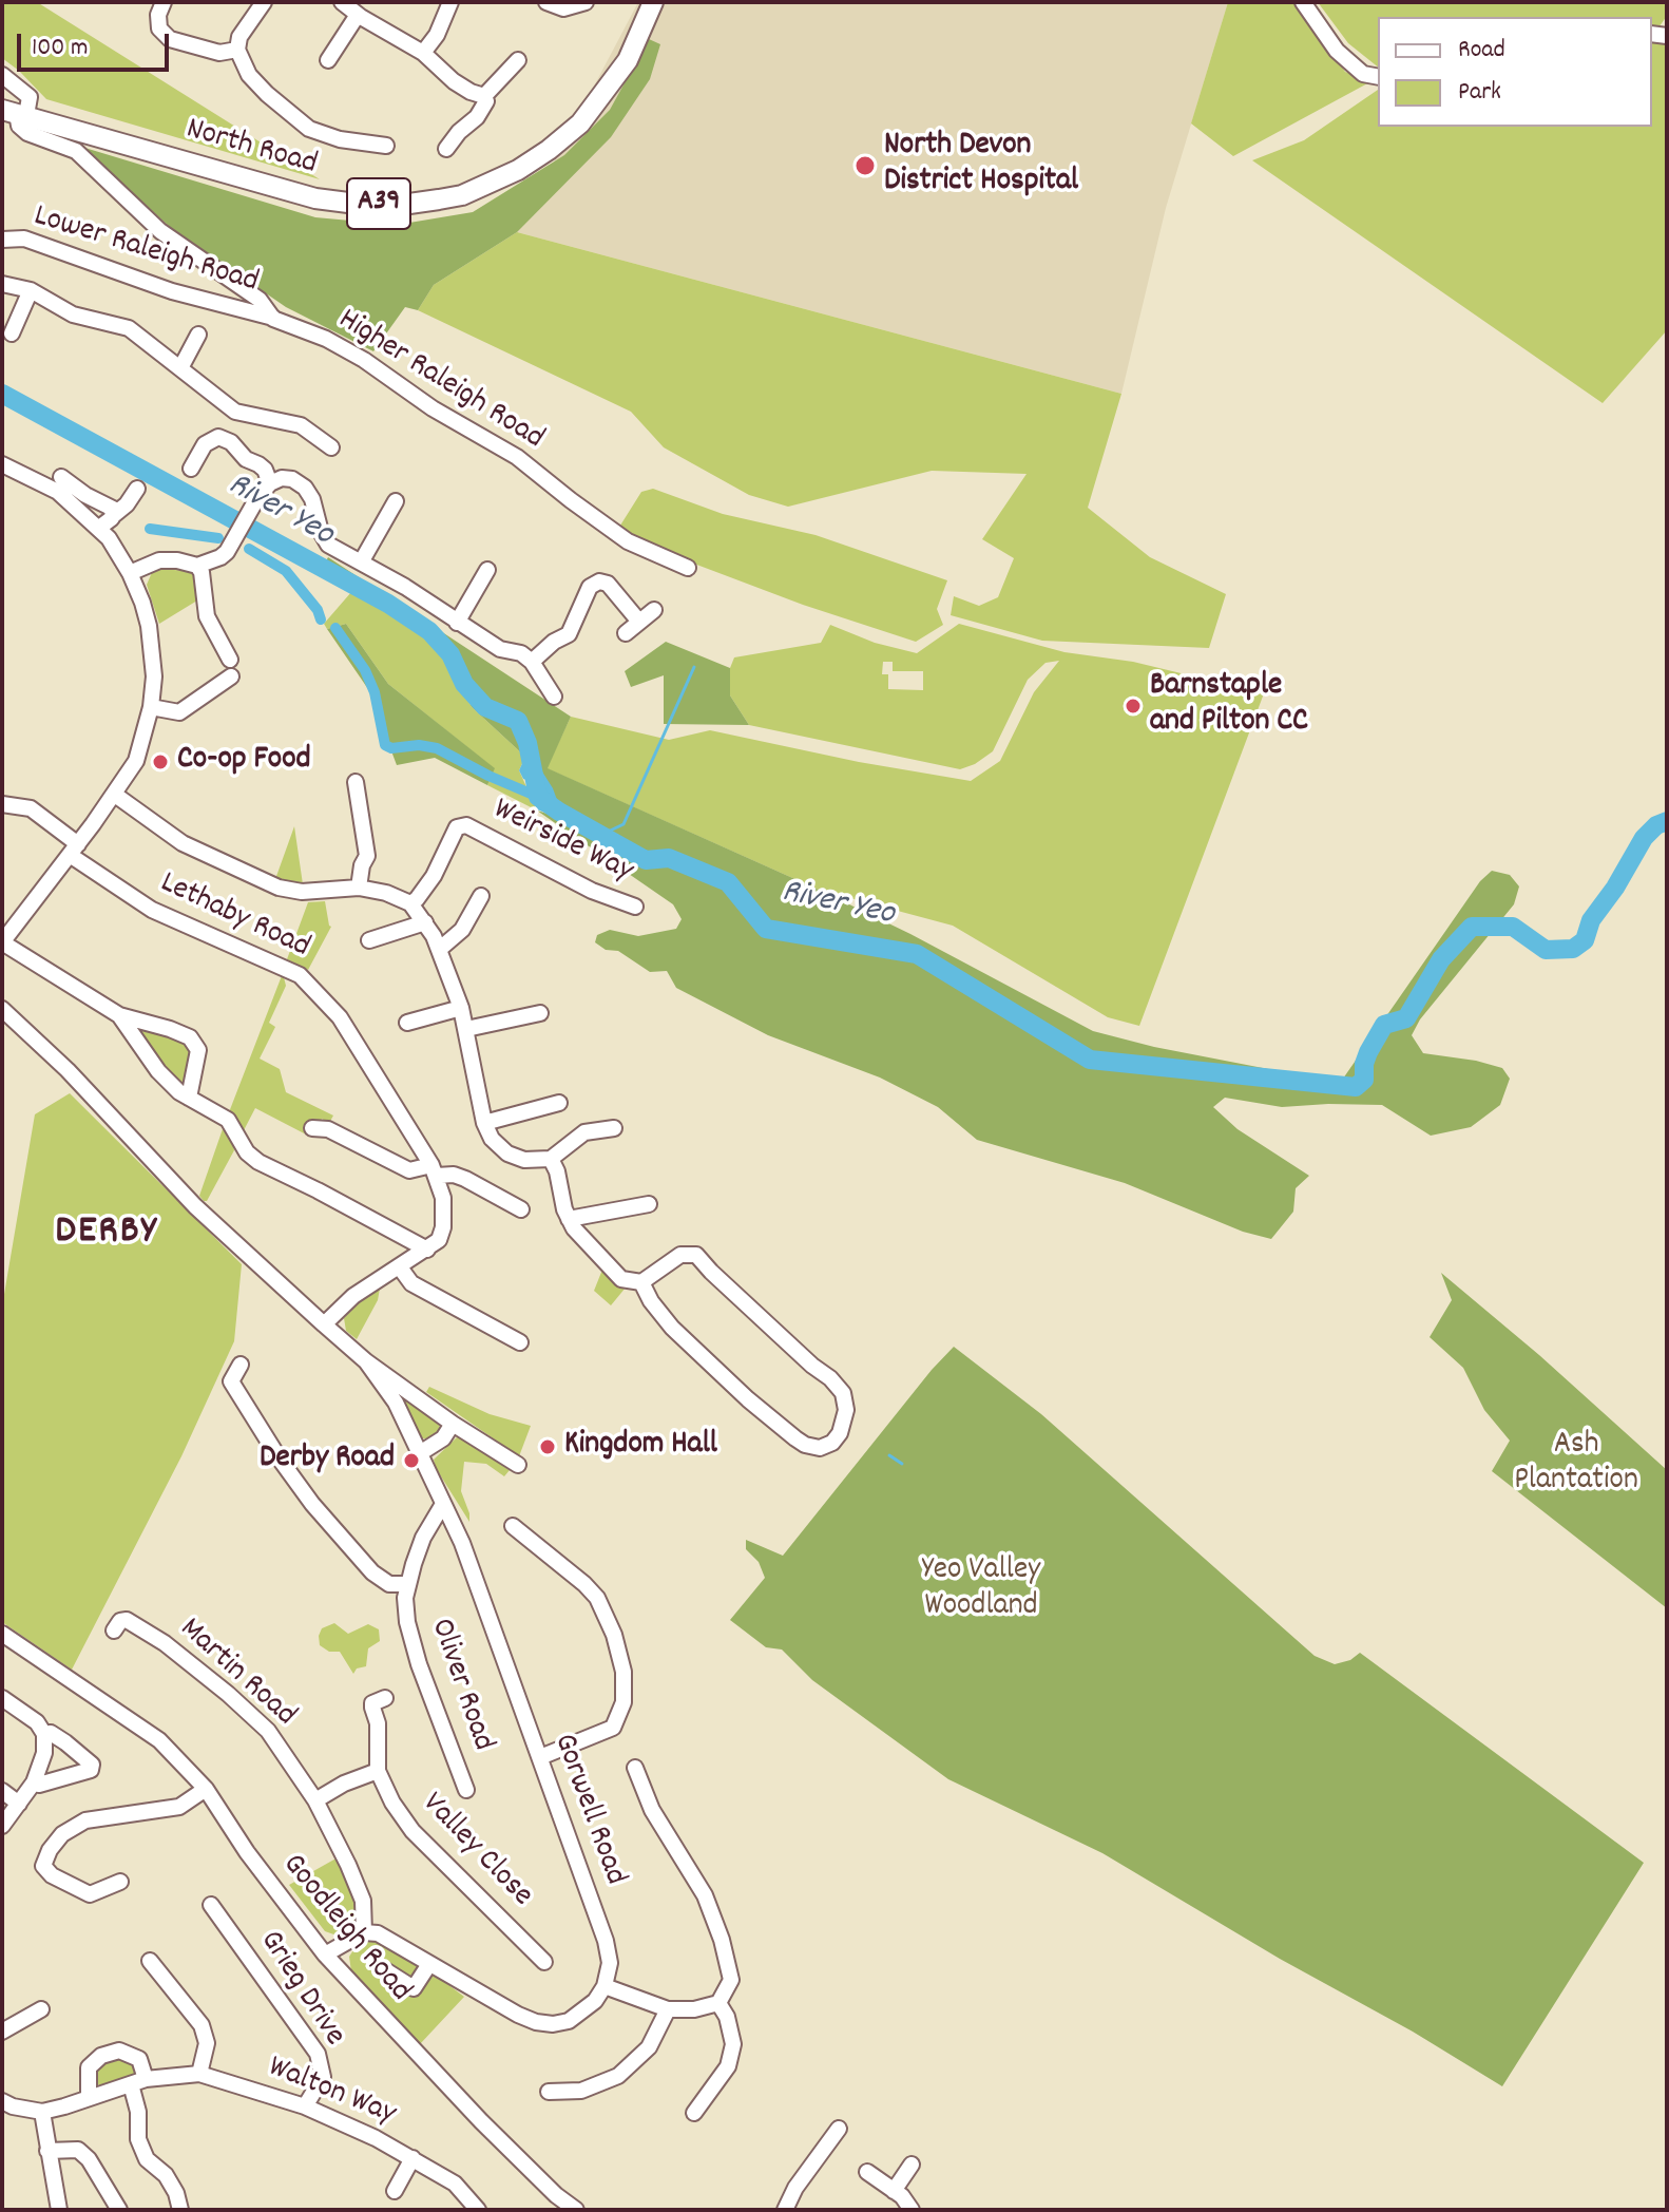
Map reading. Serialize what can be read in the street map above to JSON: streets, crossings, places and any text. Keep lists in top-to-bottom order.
{
  "streets": {
    "main road": ["North Road", "A39"],
    "street": [
      "Lower Raleigh Road",
      "Higher Raleigh Road",
      "Weirside Way",
      "Lethaby Road",
      "Martin Road",
      "Oliver Road",
      "Gorwell Road",
      "Valley Close",
      "Goodleigh Road",
      "Grieg Drive",
      "Walton Way"
    ]
  },
  "crossings": [
    ["North Road", "Higher Raleigh Road"],
    ["Lower Raleigh Road", "Higher Raleigh Road"],
    ["Oliver Road", "Gorwell Road"],
    ["Grieg Drive", "Walton Way"]
  ],
  "districts": ["DERBY"],
  "water": ["River Yeo"],
  "parks": ["Ash Plantation", "Yeo Valley Woodland"],
  "places": [
    "North Devon District Hospital",
    "Barnstaple and Pilton CC",
    "Co-op Food",
    "Kingdom Hall",
    "Derby Road"
  ],
  "legend": ["Road", "Park"],
  "scale_bar": "100 m"
}
